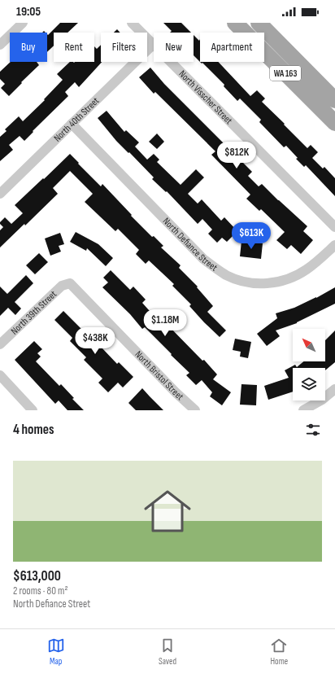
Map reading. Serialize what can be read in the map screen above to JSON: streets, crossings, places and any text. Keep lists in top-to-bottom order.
{
  "streets": {
    "main road": ["WA 163"],
    "street": [
      "North Visscher Street",
      "North 40th Street",
      "North Defiance Street",
      "North 39th Street",
      "North Bristol Street"
    ]
  },
  "crossings": [
    ["North Visscher Street", "North 40th Street"],
    ["North 40th Street", "North Defiance Street"],
    ["North 39th Street", "North Bristol Street"]
  ],
  "north": "top left",
  "page": {
    "status": "19:05",
    "chip": [
      "Buy",
      "Rent",
      "Filters",
      "New",
      "Apartment"
    ],
    "price": [
      "$812K",
      "$613K",
      "$1.18M",
      "$438K"
    ],
    "heading": "4 homes",
    "list": [
      {
        "name": "$613,000",
        "note": "2 rooms · 80 m² · North Defiance Street"
      }
    ],
    "tabs": ["Map", "Saved", "Home"]
  }
}
